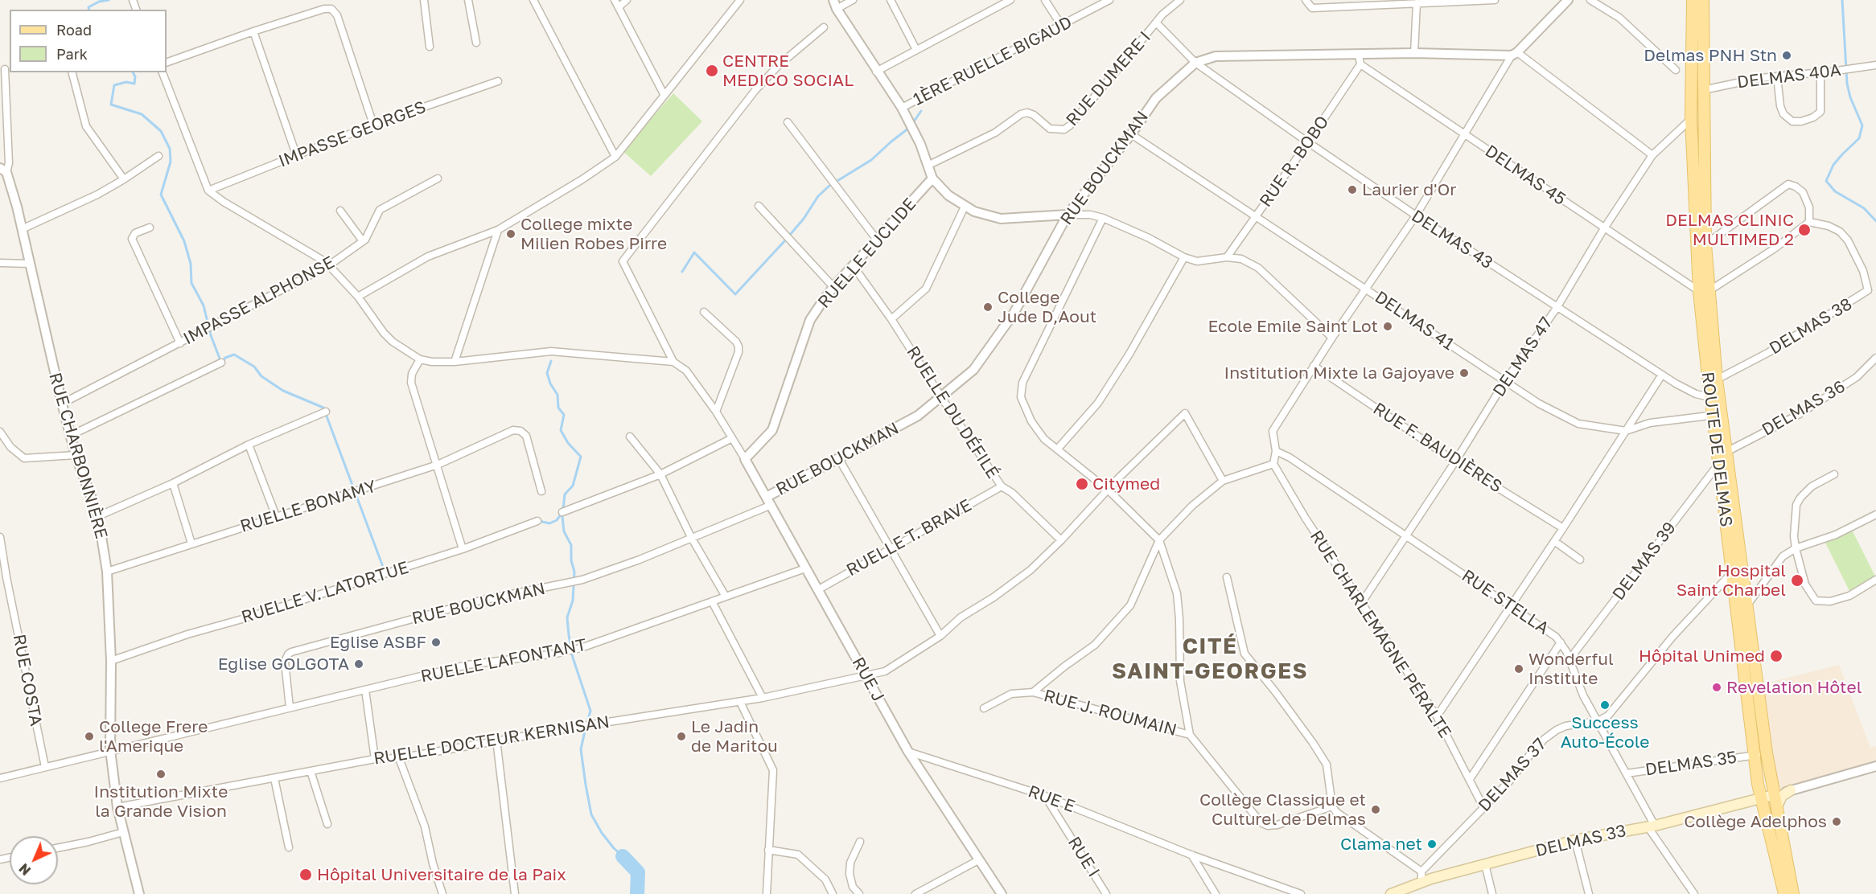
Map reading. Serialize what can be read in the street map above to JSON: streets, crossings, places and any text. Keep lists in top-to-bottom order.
{
  "streets": {
    "main road": ["ROUTE DE DELMAS", "DELMAS 33"],
    "street": [
      "1ÈRE RUELLE BIGAUD",
      "DELMAS 40A",
      "RUE DUMERE I",
      "IMPASSE GEORGES",
      "RUE R. BOBO",
      "RUE BOUCKMAN",
      "DELMAS 45",
      "DELMAS 43",
      "RUELLE EUCLIDE",
      "IMPASSE ALPHONSE",
      "DELMAS 41",
      "DELMAS 38",
      "DELMAS 47",
      "DELMAS 36",
      "RUELLE DU DÉFILÉ",
      "RUE F. BAUDIÈRES",
      "RUE CHARBONNIÈRE",
      "RUELLE BONAMY",
      "RUELLE T. BRAVE",
      "DELMAS 39",
      "RUELLE V. LATORTUE",
      "RUE STELLA",
      "RUE CHARLEMAGNE PÉRALTE",
      "RUELLE LAFONTANT",
      "RUE J",
      "RUE COSTA",
      "RUE J. ROUMAIN",
      "RUELLE DOCTEUR KERNISAN",
      "DELMAS 35",
      "DELMAS 37",
      "RUE E",
      "RUE I"
    ]
  },
  "crossings": [
    ["DELMAS 40A", "ROUTE DE DELMAS"],
    ["RUE DUMERE I", "DELMAS 43"],
    ["RUE R. BOBO", "DELMAS 45"],
    ["RUE R. BOBO", "DELMAS 43"],
    ["RUE R. BOBO", "DELMAS 41"],
    ["RUE BOUCKMAN", "DELMAS 43"],
    ["RUE BOUCKMAN", "DELMAS 41"],
    ["RUE BOUCKMAN", "RUELLE DU DÉFILÉ"],
    ["RUE BOUCKMAN", "RUELLE LAFONTANT"],
    ["RUE BOUCKMAN", "RUE J"],
    ["DELMAS 45", "DELMAS 47"],
    ["DELMAS 45", "ROUTE DE DELMAS"],
    ["DELMAS 43", "DELMAS 47"],
    ["DELMAS 43", "ROUTE DE DELMAS"],
    ["RUELLE EUCLIDE", "RUELLE DU DÉFILÉ"],
    ["RUELLE EUCLIDE", "RUE J"],
    ["IMPASSE ALPHONSE", "RUE CHARBONNIÈRE"],
    ["DELMAS 41", "DELMAS 47"],
    ["DELMAS 41", "ROUTE DE DELMAS"],
    ["DELMAS 38", "ROUTE DE DELMAS"],
    ["DELMAS 47", "RUE F. BAUDIÈRES"],
    ["DELMAS 47", "ROUTE DE DELMAS"],
    ["DELMAS 47", "RUE STELLA"],
    ["DELMAS 47", "RUE CHARLEMAGNE PÉRALTE"],
    ["DELMAS 36", "ROUTE DE DELMAS"],
    ["DELMAS 36", "DELMAS 39"],
    ["RUELLE DU DÉFILÉ", "RUELLE T. BRAVE"],
    ["ROUTE DE DELMAS", "DELMAS 39"],
    ["ROUTE DE DELMAS", "DELMAS 35"],
    ["ROUTE DE DELMAS", "DELMAS 33"],
    ["RUE CHARBONNIÈRE", "RUELLE BONAMY"],
    ["RUE CHARBONNIÈRE", "RUELLE V. LATORTUE"],
    ["RUE CHARBONNIÈRE", "RUELLE LAFONTANT"],
    ["RUE CHARBONNIÈRE", "RUELLE DOCTEUR KERNISAN"],
    ["RUELLE T. BRAVE", "RUE J"],
    ["DELMAS 39", "RUE STELLA"],
    ["RUE STELLA", "DELMAS 35"],
    ["RUE STELLA", "DELMAS 37"],
    ["RUE STELLA", "DELMAS 33"],
    ["RUE CHARLEMAGNE PÉRALTE", "DELMAS 37"],
    ["RUELLE LAFONTANT", "RUE J"],
    ["RUELLE LAFONTANT", "RUE COSTA"],
    ["RUE J", "RUELLE DOCTEUR KERNISAN"],
    ["RUE J", "RUE E"],
    ["RUE E", "RUE I"]
  ],
  "districts": ["CITÉ SAINT-GEORGES"],
  "places": [
    "Delmas PNH Stn",
    "CENTRE MEDICO SOCIAL",
    "Laurier d'Or",
    "DELMAS CLINIC MULTIMED 2",
    "College mixte Milien Robes Pirre",
    "College Jude D,Aout",
    "Ecole Emile Saint Lot",
    "Institution Mixte la Gajoyave",
    "Citymed",
    "Hospital Saint Charbel",
    "Eglise ASBF",
    "Hôpital Unimed",
    "Eglise GOLGOTA",
    "Wonderful Institute",
    "Revelation Hôtel",
    "Success Auto-École",
    "College Frere l'Amerique",
    "Le Jadin de Maritou",
    "Institution Mixte la Grande Vision",
    "Collège Classique et Culturel de Delmas",
    "Collège Adelphos",
    "Clama net",
    "Hôpital Universitaire de la Paix"
  ],
  "legend": ["Road", "Park"],
  "north": "bottom left"
}
